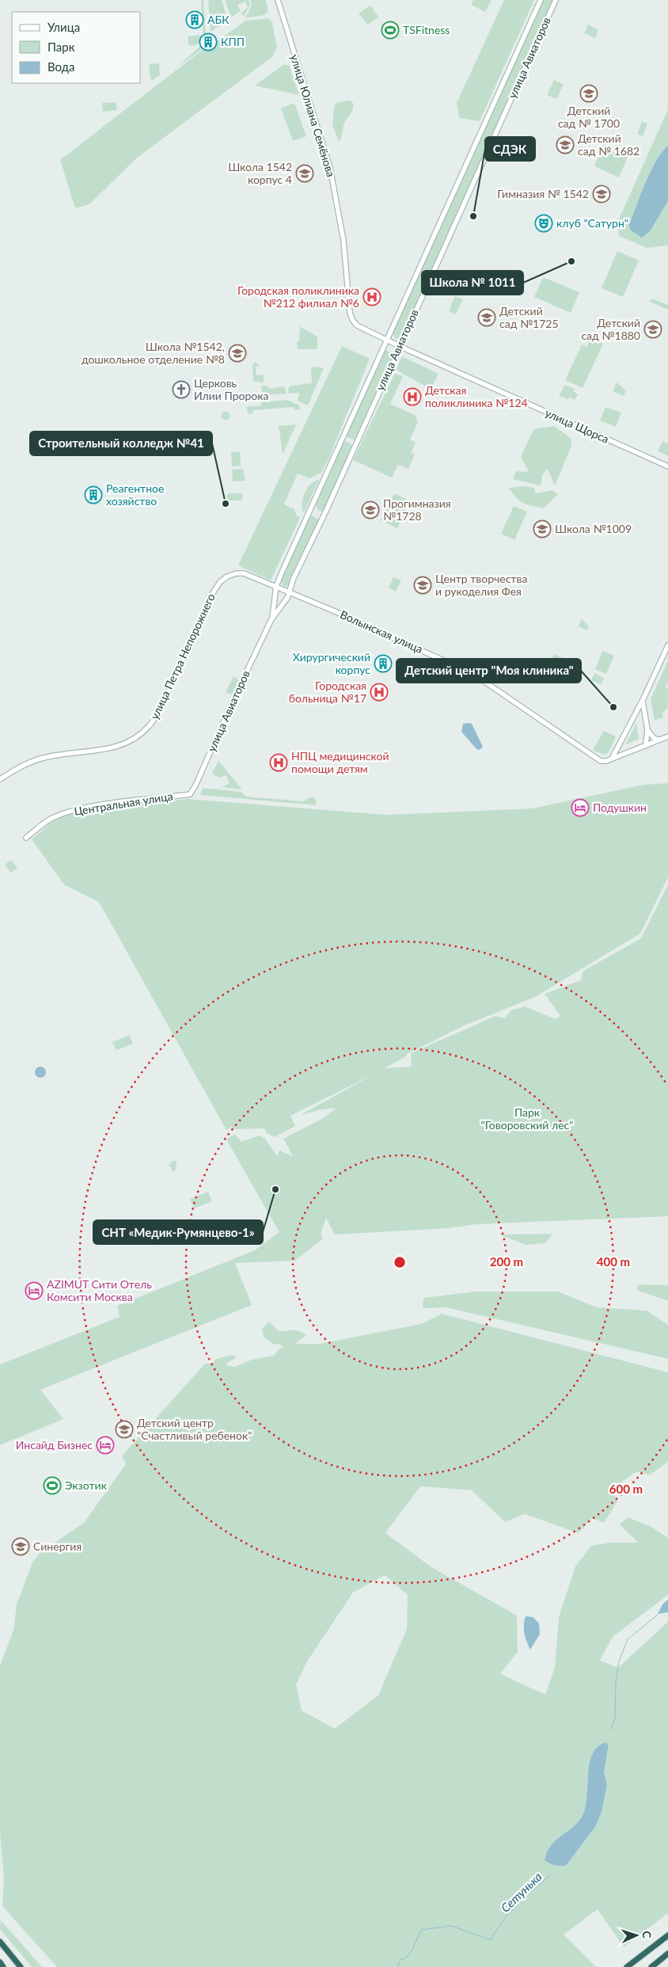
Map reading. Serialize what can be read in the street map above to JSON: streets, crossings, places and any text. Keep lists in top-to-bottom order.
{
  "streets": {
    "street": [
      "улица Авиаторов",
      "улица Юлиана Семёнова",
      "улица Щорса",
      "Волынская улица",
      "улица Петра Непорожнего",
      "Центральная улица"
    ]
  },
  "crossings": [
    ["улица Авиаторов", "улица Юлиана Семёнова"],
    ["улица Авиаторов", "улица Щорса"],
    ["улица Авиаторов", "Волынская улица"],
    ["улица Авиаторов", "улица Петра Непорожнего"],
    ["улица Авиаторов", "Центральная улица"],
    ["улица Юлиана Семёнова", "улица Щорса"]
  ],
  "water": ["Сетунька"],
  "parks": ["Парк \"Говоровский лес\""],
  "places": {
    "building": [
      "АБК",
      "КПП",
      "Реагентное хозяйство",
      "Хирургический корпус"
    ],
    "sports": ["TSFitness", "Экзотик"],
    "school or university": [
      "Детский сад № 1700",
      "Детский сад № 1682",
      "Школа 1542 корпус 4",
      "Гимназия № 1542",
      "Детский сад №1725",
      "Детский сад №1880",
      "Школа №1542, дошкольное отделение №8",
      "Прогимназия №1728",
      "Школа №1009",
      "Центр творчества и рукоделия Фея",
      "Детский центр \"Счастливый ребенок\"",
      "Синергия"
    ],
    "other": [
      "СДЭК",
      "Школа № 1011",
      "Строительный колледж №41",
      "Детский центр \"Моя клиника\"",
      "СНТ «Медик-Румянцево-1»"
    ],
    "theatre": ["клуб \"Сатурн\""],
    "hospital": [
      "Городская поликлиника №212 филиал №6",
      "Детская поликлиника №124",
      "Городская больница №17",
      "НПЦ медицинской помощи детям"
    ],
    "church": ["Церковь Илии Пророка"],
    "hotel": ["Подушкин", "AZIMUT Сити Отель Комсити Москва", "Инсайд Бизнес"]
  },
  "legend": ["Улица", "Парк", "Вода"],
  "north": "right",
  "rings": ["200 m", "400 m", "600 m"]
}
